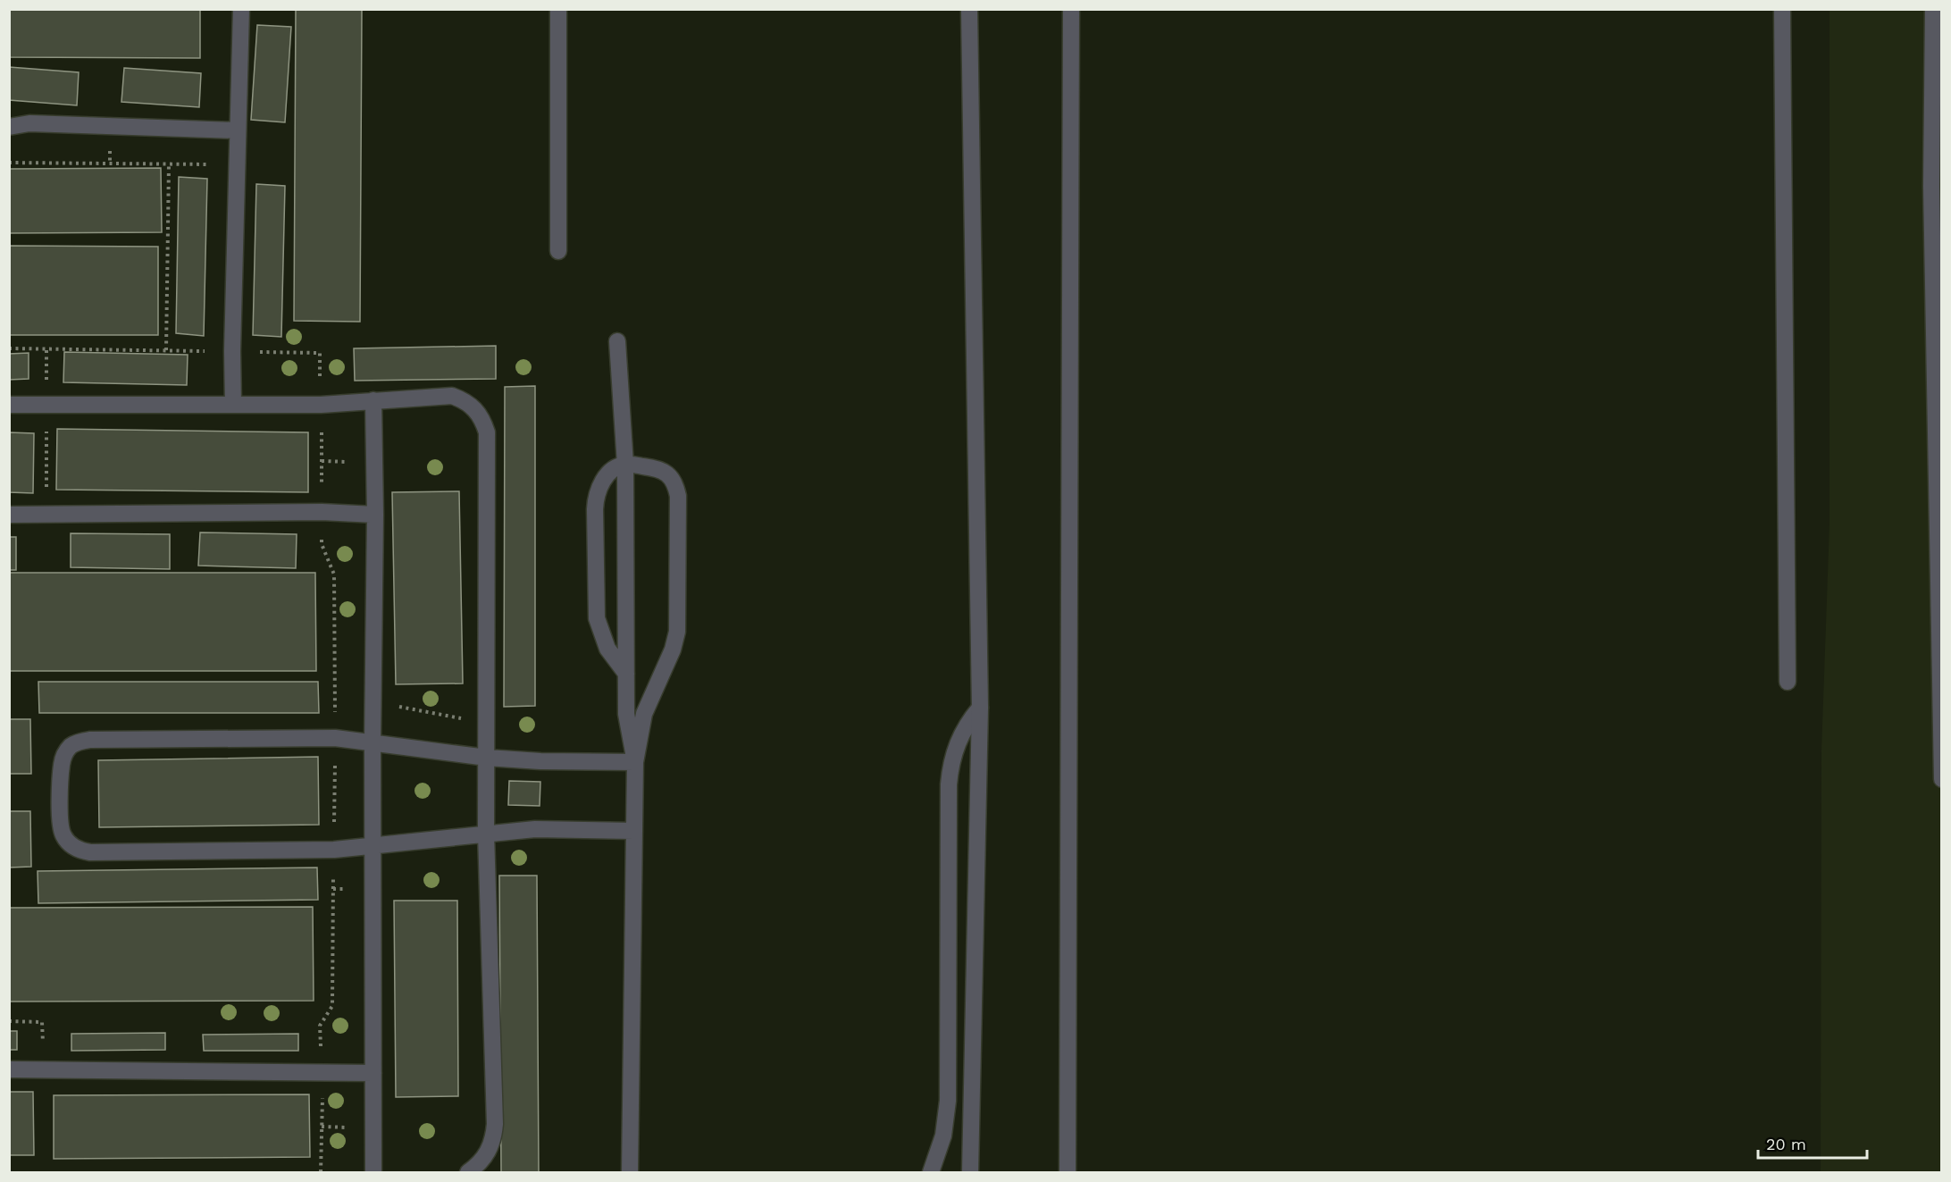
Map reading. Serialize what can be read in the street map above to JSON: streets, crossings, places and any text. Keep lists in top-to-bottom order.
{
  "scale_bar": "20 m"
}
